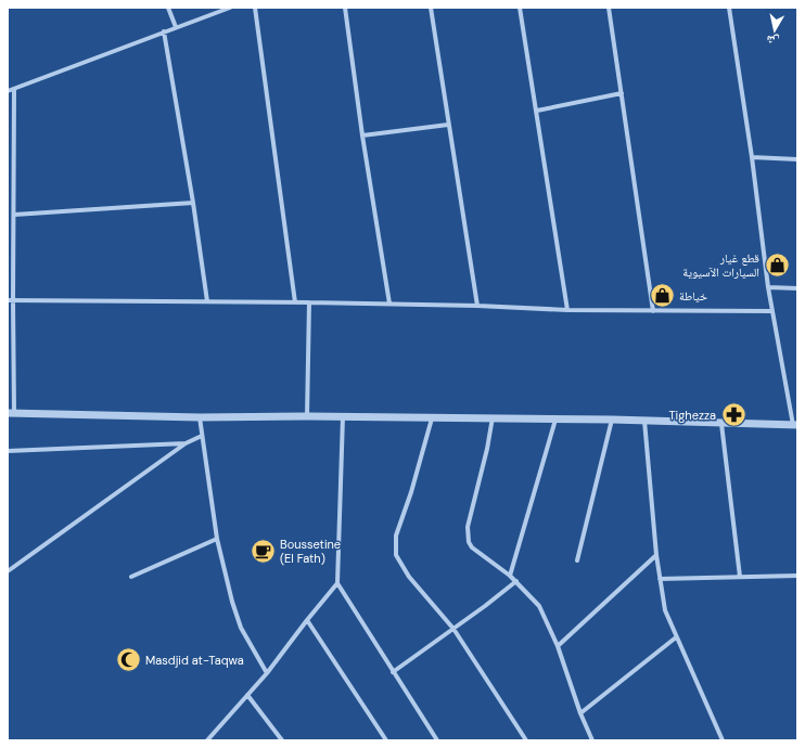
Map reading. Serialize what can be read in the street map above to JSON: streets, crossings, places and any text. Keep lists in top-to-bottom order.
{
  "places": {
    "shop": ["قطع غيار السيارات الآسيوية", "خياطة"],
    "pharmacy": ["Tighezza"],
    "cafe": ["Boussetine (El Fath)"],
    "mosque": ["Masdjid at-Taqwa"]
  },
  "north": "bottom"
}
